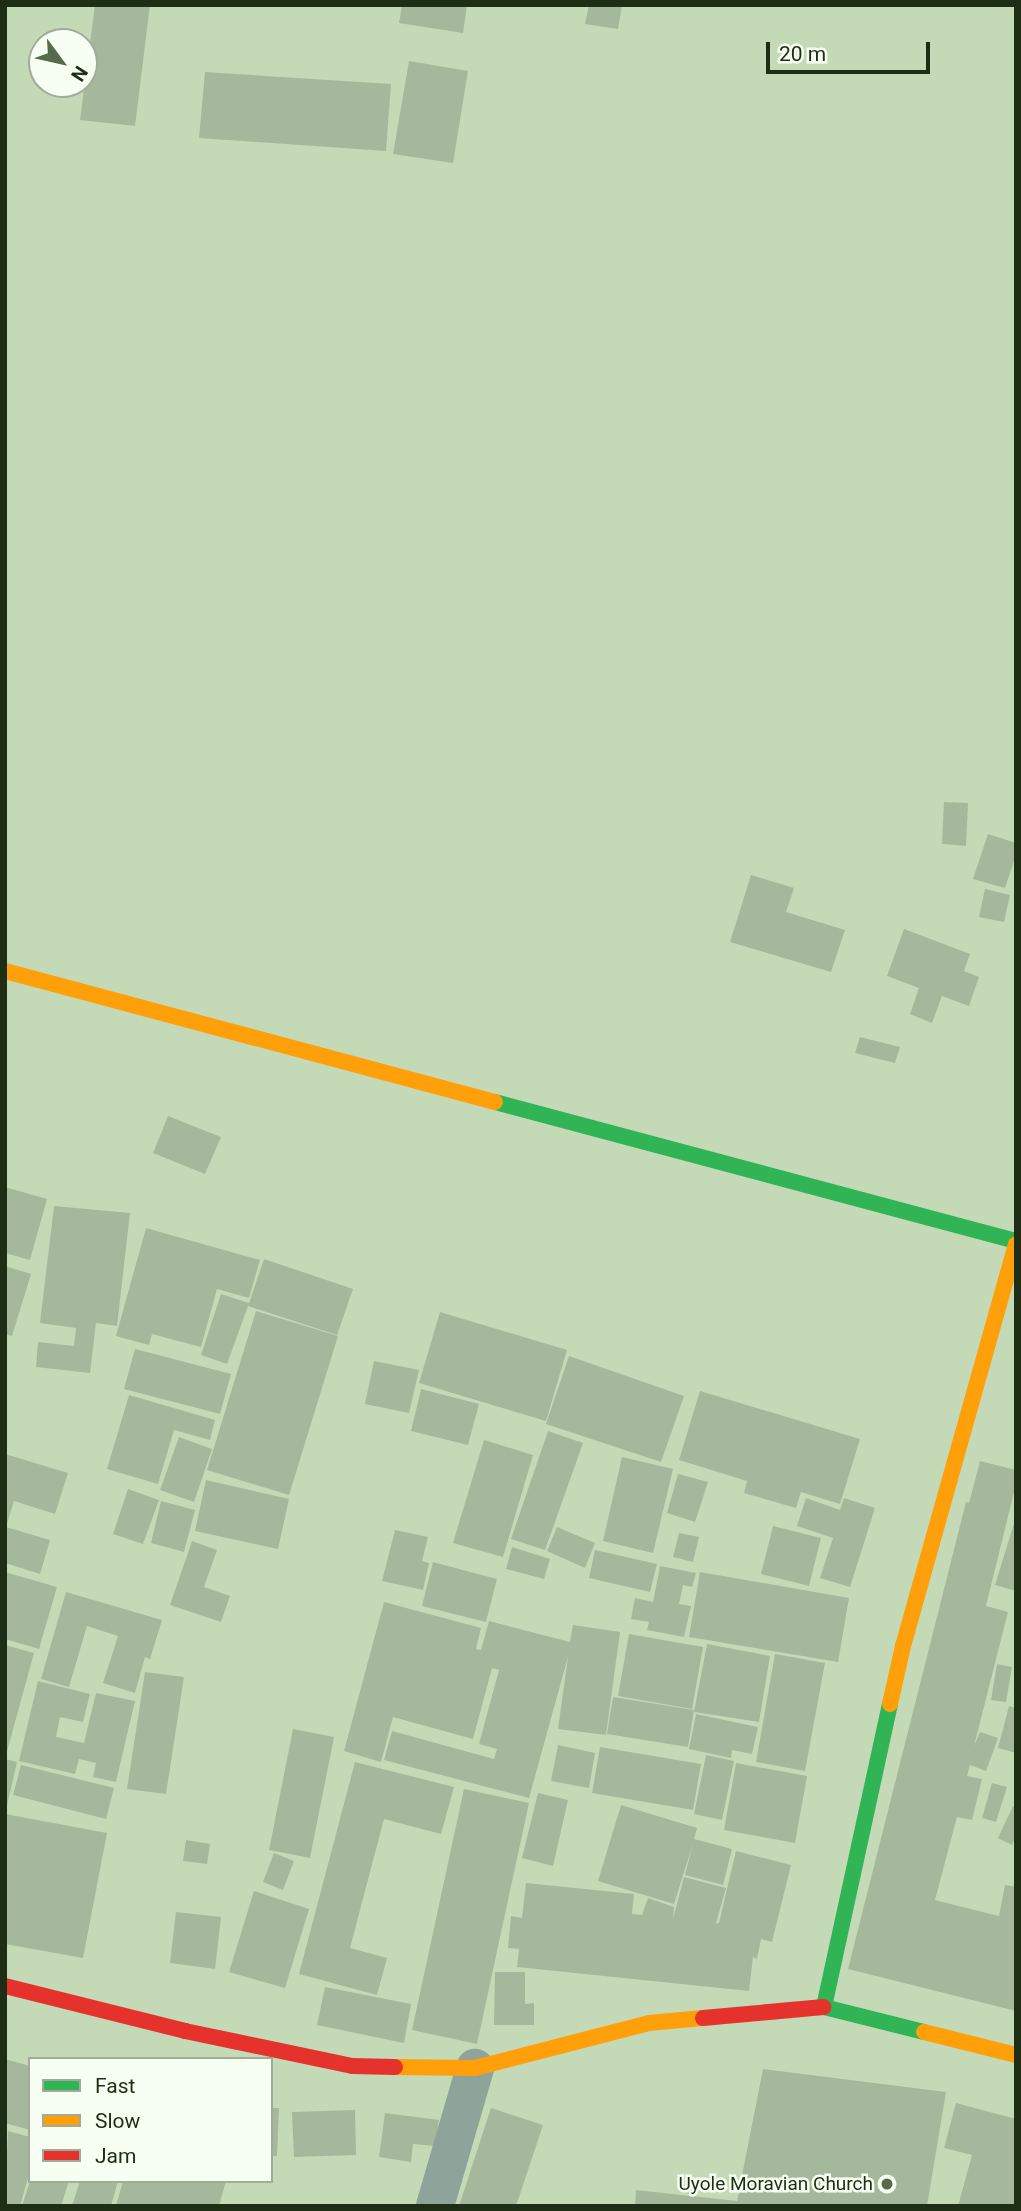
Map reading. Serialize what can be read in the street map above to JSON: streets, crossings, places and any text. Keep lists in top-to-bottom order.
{
  "places": ["Uyole Moravian Church"],
  "legend": ["Fast", "Slow", "Jam"],
  "scale_bar": "20 m",
  "north": "bottom right"
}
